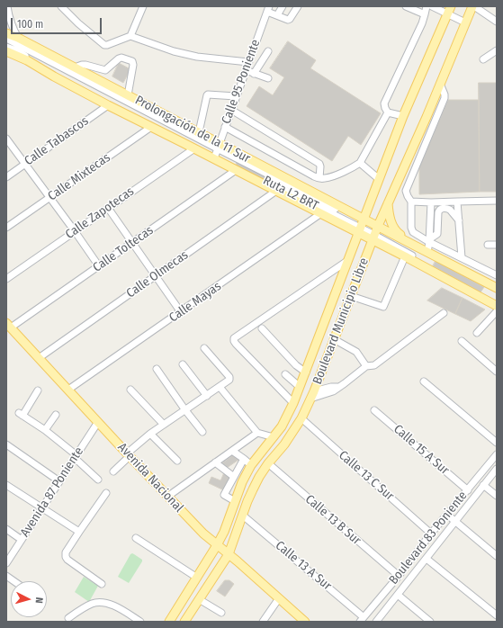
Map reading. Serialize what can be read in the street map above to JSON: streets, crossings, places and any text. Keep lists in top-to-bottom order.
{
  "streets": {
    "main road": ["Prolongación de la 11 Sur", "Boulevard Municipio Libre", "Avenida Nacional"],
    "street": [
      "Calle 95 Poniente",
      "Calle Tabascos",
      "Calle Mixtecas",
      "Ruta L2 BRT",
      "Calle Zapotecas",
      "Calle Toltecas",
      "Calle Olmecas",
      "Calle Mayas",
      "Calle 15 A Sur",
      "Calle 13 C Sur",
      "Avenida 87 Poniente",
      "Calle 13 B Sur",
      "Boulevard 83 Poniente",
      "Calle 13 A Sur"
    ]
  },
  "crossings": [
    ["Calle 95 Poniente", "Prolongación de la 11 Sur"],
    ["Calle 95 Poniente", "Ruta L2 BRT"],
    ["Prolongación de la 11 Sur", "Calle Tabascos"],
    ["Prolongación de la 11 Sur", "Calle Mixtecas"],
    ["Prolongación de la 11 Sur", "Ruta L2 BRT"],
    ["Prolongación de la 11 Sur", "Calle Zapotecas"],
    ["Prolongación de la 11 Sur", "Calle Toltecas"],
    ["Prolongación de la 11 Sur", "Calle Olmecas"],
    ["Prolongación de la 11 Sur", "Calle Mayas"],
    ["Prolongación de la 11 Sur", "Boulevard Municipio Libre"],
    ["Ruta L2 BRT", "Boulevard Municipio Libre"],
    ["Calle Toltecas", "Avenida Nacional"],
    ["Calle Olmecas", "Avenida Nacional"],
    ["Calle Mayas", "Avenida Nacional"],
    ["Boulevard Municipio Libre", "Calle 13 C Sur"],
    ["Boulevard Municipio Libre", "Avenida Nacional"],
    ["Boulevard Municipio Libre", "Calle 13 B Sur"],
    ["Boulevard Municipio Libre", "Calle 13 A Sur"],
    ["Calle 15 A Sur", "Boulevard 83 Poniente"],
    ["Calle 13 C Sur", "Boulevard 83 Poniente"],
    ["Avenida Nacional", "Avenida 87 Poniente"],
    ["Calle 13 B Sur", "Boulevard 83 Poniente"],
    ["Boulevard 83 Poniente", "Calle 13 A Sur"]
  ],
  "scale_bar": "100 m",
  "north": "right"
}
